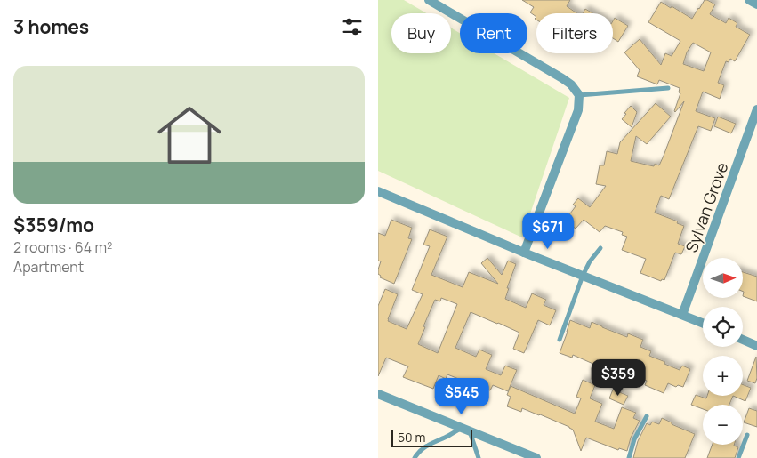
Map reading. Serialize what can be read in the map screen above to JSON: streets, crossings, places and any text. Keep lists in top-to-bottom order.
{
  "streets": {
    "street": ["Sylvan Grove"]
  },
  "scale_bar": "50 m",
  "north": "right",
  "page": {
    "heading": "3 homes",
    "chip": ["Buy", "Rent", "Filters"],
    "list": [
      {
        "name": "$359/mo",
        "note": "2 rooms · 64 m² · Apartment"
      }
    ],
    "price": ["$671", "$359", "$545"],
    "map_buttons": ["+", "−"],
    "scale": "50 m"
  }
}
